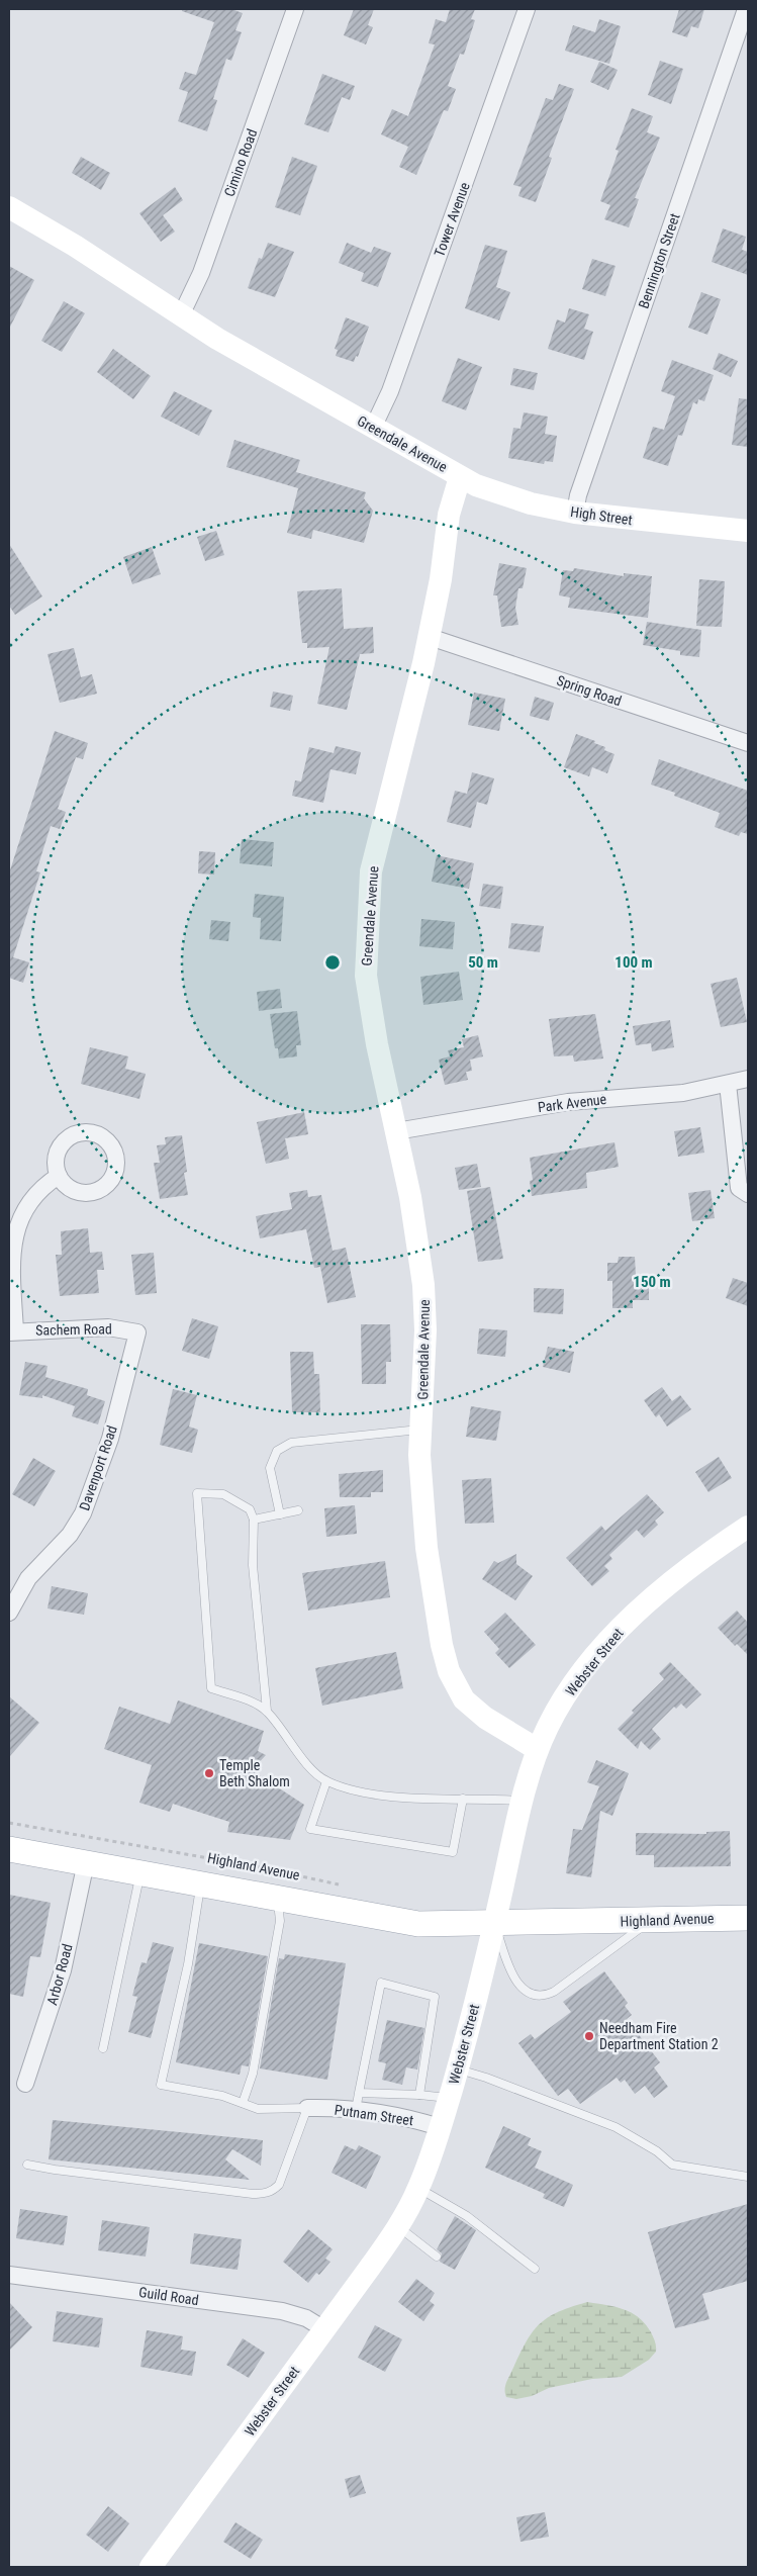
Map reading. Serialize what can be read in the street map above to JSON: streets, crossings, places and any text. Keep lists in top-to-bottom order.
{
  "streets": {
    "main road": ["Highland Avenue"],
    "street": [
      "Cimino Road",
      "Tower Avenue",
      "Bennington Street",
      "Greendale Avenue",
      "High Street",
      "Spring Road",
      "Park Avenue",
      "Sachem Road",
      "Davenport Road",
      "Webster Street",
      "Arbor Road",
      "Putnam Street",
      "Guild Road"
    ]
  },
  "crossings": [
    ["Cimino Road", "Greendale Avenue"],
    ["Tower Avenue", "Greendale Avenue"],
    ["Bennington Street", "High Street"],
    ["Greendale Avenue", "High Street"],
    ["Greendale Avenue", "Spring Road"],
    ["Greendale Avenue", "Park Avenue"],
    ["Greendale Avenue", "Webster Street"],
    ["Sachem Road", "Davenport Road"],
    ["Webster Street", "Highland Avenue"],
    ["Webster Street", "Putnam Street"],
    ["Webster Street", "Guild Road"],
    ["Highland Avenue", "Arbor Road"]
  ],
  "places": ["Temple Beth Shalom", "Needham Fire Department Station 2"],
  "rings": ["50 m", "100 m", "150 m"]
}
